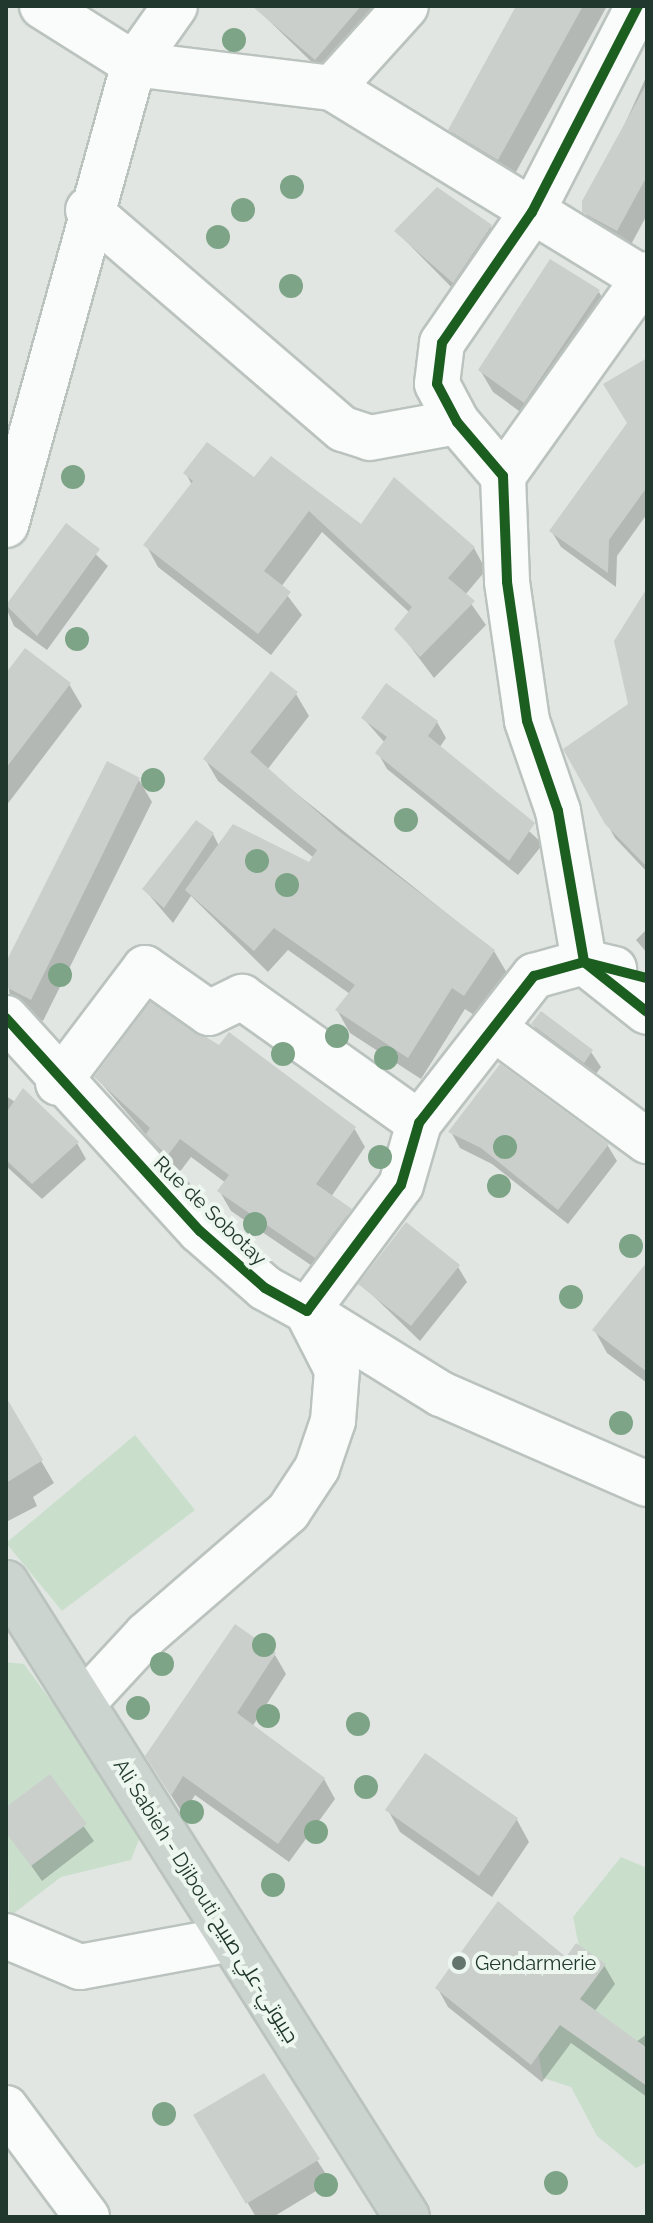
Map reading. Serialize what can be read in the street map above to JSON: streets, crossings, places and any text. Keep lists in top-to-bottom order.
{
  "streets": {
    "main road": ["Ali Sabieh - Djibouti جيبوتي-علي صبيح"],
    "street": ["Rue de Sobotay"]
  },
  "places": ["Gendarmerie"]
}
